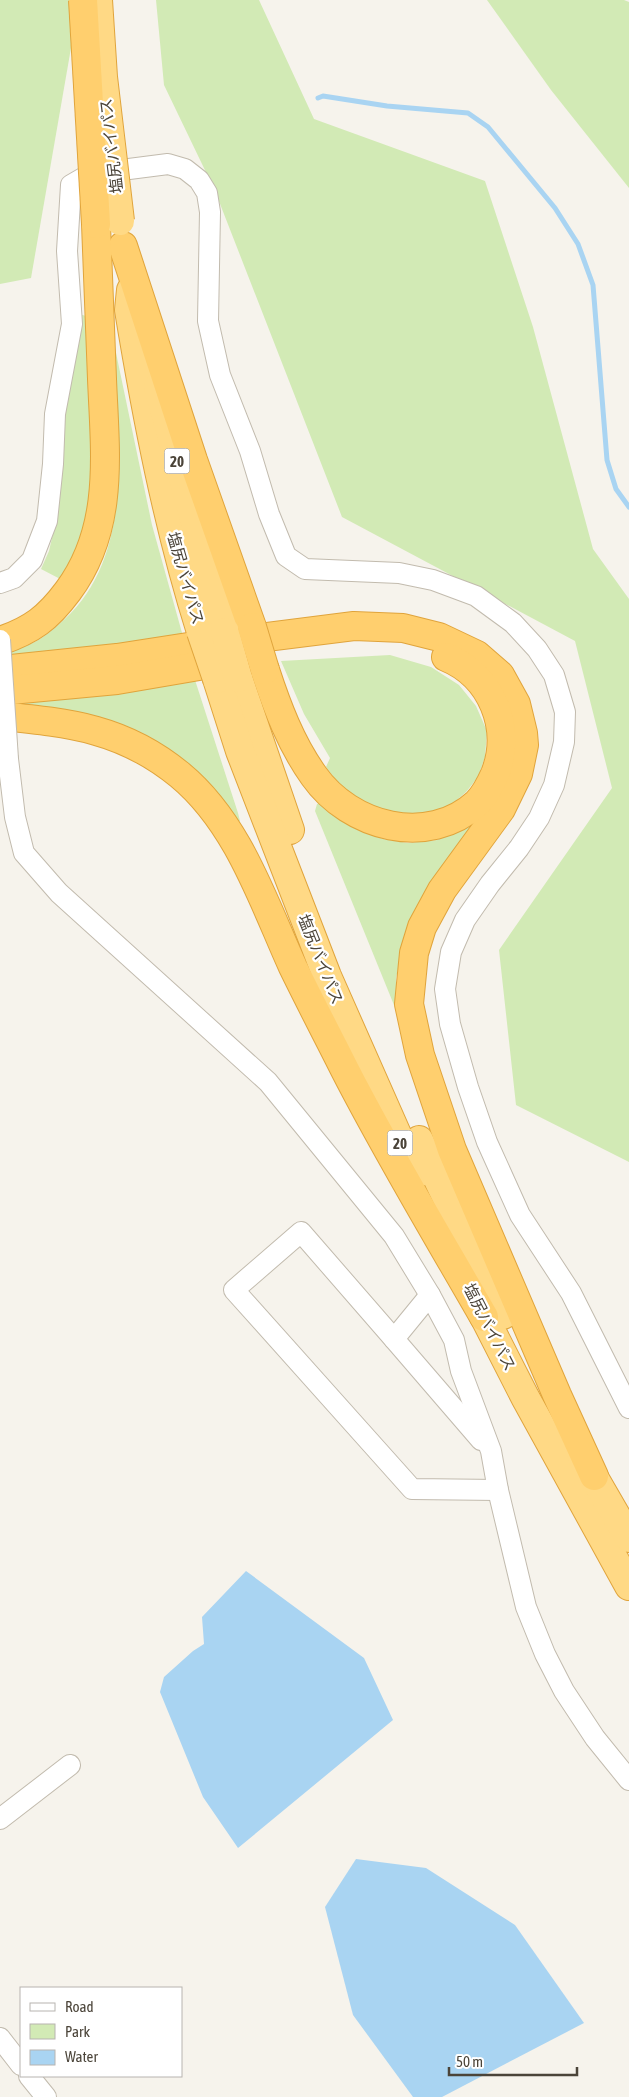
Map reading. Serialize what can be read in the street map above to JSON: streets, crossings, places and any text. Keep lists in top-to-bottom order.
{
  "streets": {
    "highway": ["塩尻バイパス", "20"]
  },
  "legend": ["Road", "Park", "Water"],
  "scale_bar": "50 m"
}
